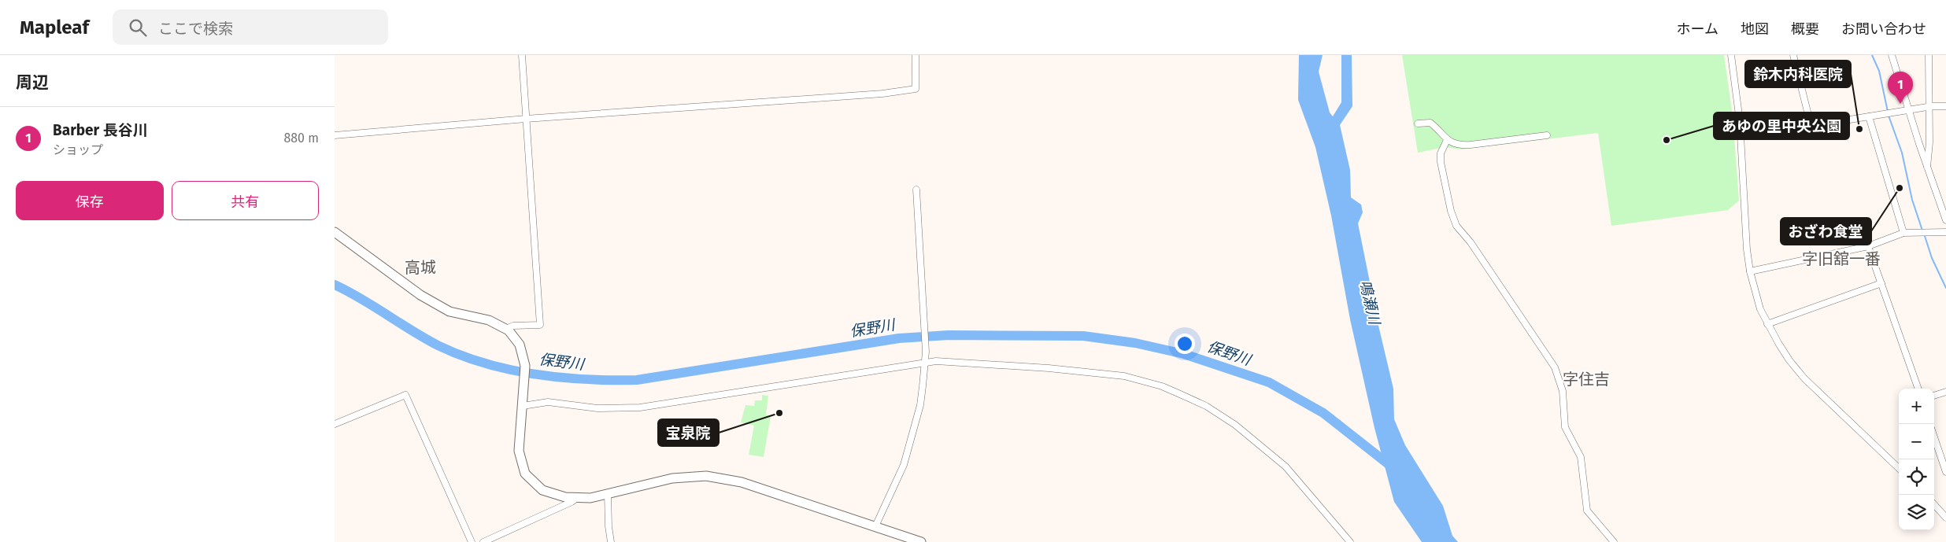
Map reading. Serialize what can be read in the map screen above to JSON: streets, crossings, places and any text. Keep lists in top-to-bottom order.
{
  "districts": ["字旧舘一番", "高城", "字住吉"],
  "water": ["鳴瀬川", "保野川"],
  "places": [
    "鈴木内科医院",
    "あゆの里中央公園",
    "おざわ食堂",
    "宝泉院"
  ],
  "page": {
    "header": "Mapleaf",
    "search": "ここで検索",
    "nav": [
      "ホーム",
      "地図",
      "概要",
      "お問い合わせ"
    ],
    "heading": "周辺",
    "pins": "1",
    "list": [
      {
        "mark": "1",
        "name": "Barber 長谷川",
        "note": "ショップ",
        "value": "880 m"
      }
    ],
    "buttons": ["保存", "共有"],
    "map_buttons": ["+", "−"]
  }
}
